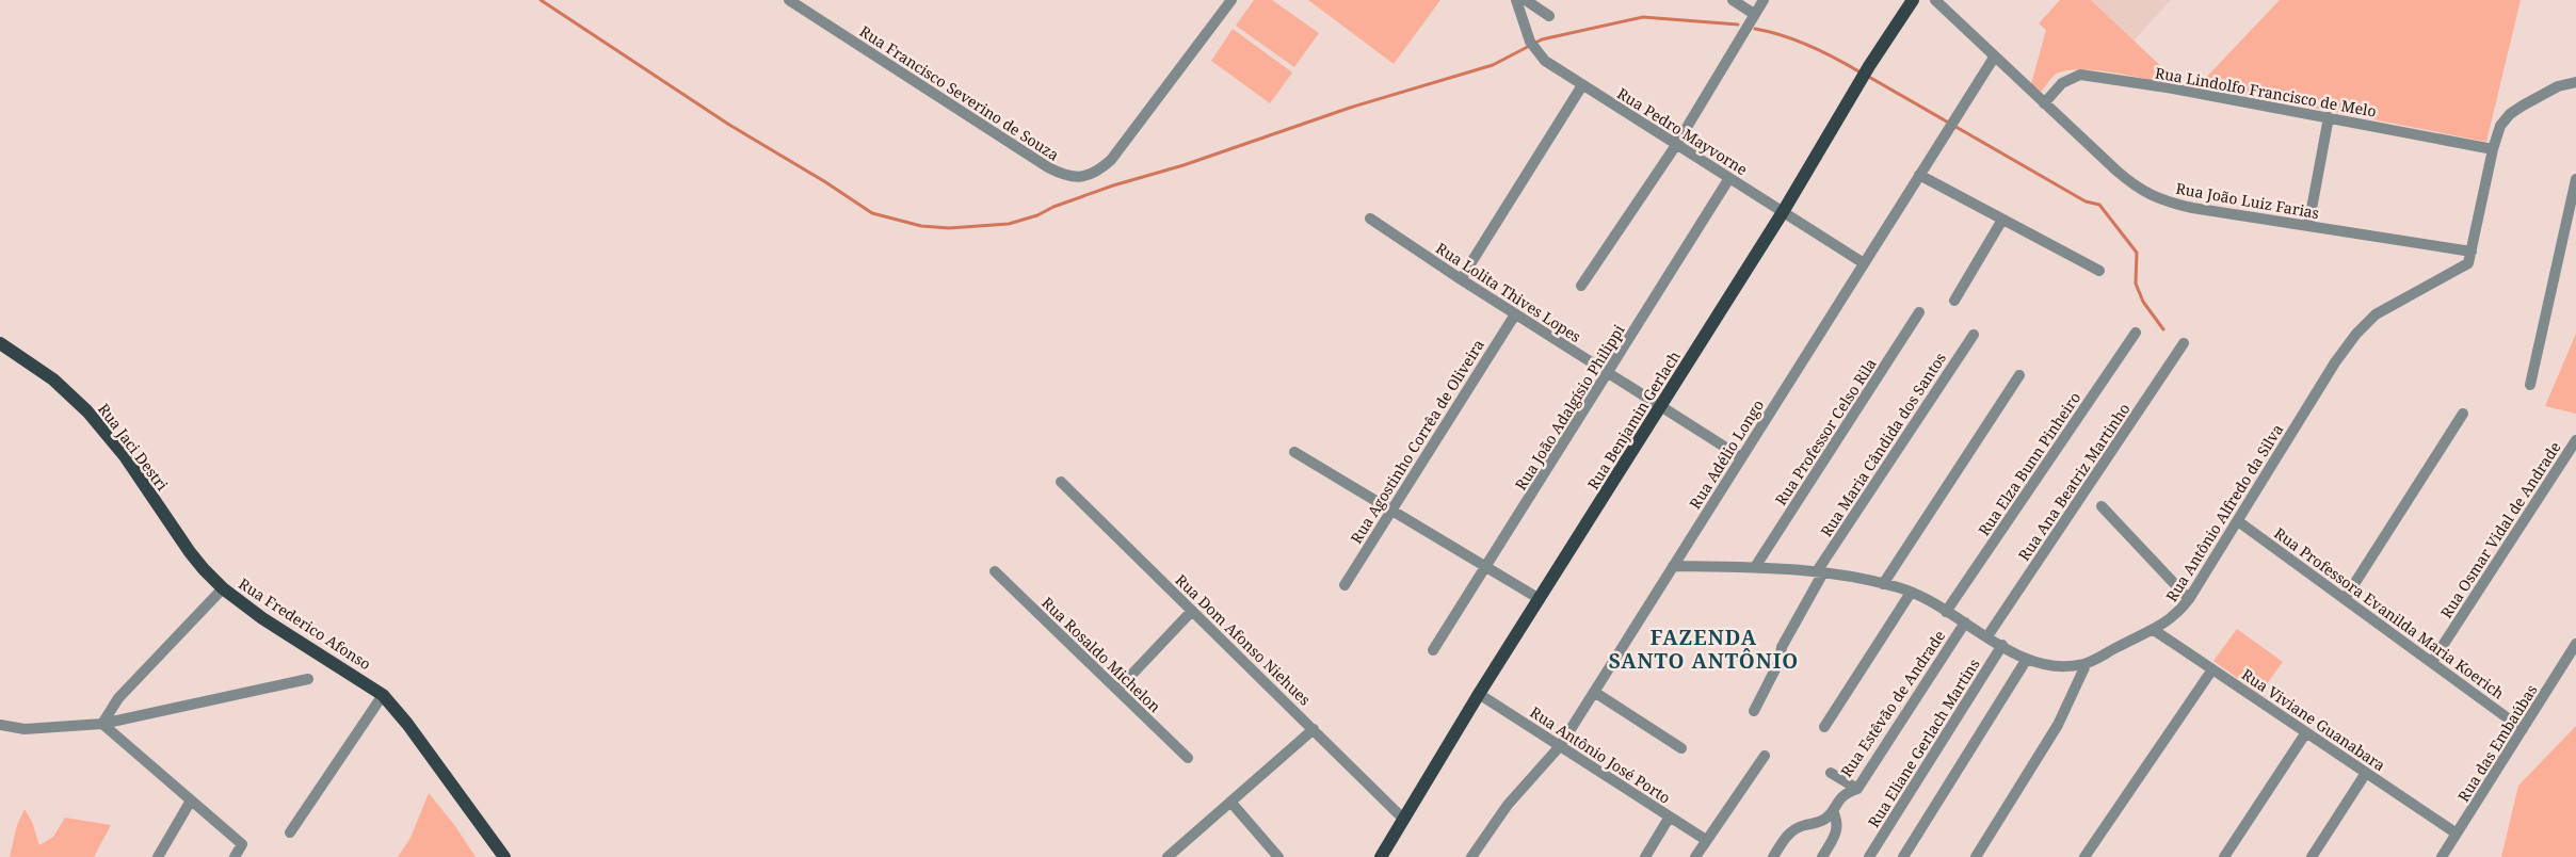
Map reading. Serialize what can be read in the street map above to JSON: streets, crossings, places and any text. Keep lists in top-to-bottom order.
{
  "streets": {
    "main road": ["Rua Benjamin Gerlach", "Rua Jaci Destri", "Rua Frederico Afonso"],
    "street": [
      "Rua Lindolfo Francisco de Melo",
      "Rua Francisco Severino de Souza",
      "Rua Pedro Mayvorne",
      "Rua João Luiz Farias",
      "Rua Lolita Thives Lopes",
      "Rua João Adalgísio Philippi",
      "Rua Professor Celso Rila",
      "Rua Agostinho Corrêa de Oliveira",
      "Rua Maria Cândida dos Santos",
      "Rua Adélio Longo",
      "Rua Elza Bunn Pinheiro",
      "Rua Ana Beatriz Martinho",
      "Rua Antônio Alfredo da Silva",
      "Rua Osmar Vidal de Andrade",
      "Rua Professora Evanilda Maria Koerich",
      "Rua Dom Afonso Niehues",
      "Rua Rosaldo Michelon",
      "Rua Estêvão de Andrade",
      "Rua Viviane Guanabara",
      "Rua Eliane Gerlach Martins",
      "Rua das Embaúbas",
      "Rua Antônio José Porto"
    ]
  },
  "crossings": [
    ["Rua Lindolfo Francisco de Melo", "Rua João Luiz Farias"],
    ["Rua Lindolfo Francisco de Melo", "Rua Antônio Alfredo da Silva"],
    ["Rua Pedro Mayvorne", "Rua João Adalgísio Philippi"],
    ["Rua Pedro Mayvorne", "Rua Benjamin Gerlach"],
    ["Rua Pedro Mayvorne", "Rua Adélio Longo"],
    ["Rua João Luiz Farias", "Rua Adélio Longo"],
    ["Rua João Luiz Farias", "Rua Antônio Alfredo da Silva"],
    ["Rua Lolita Thives Lopes", "Rua João Adalgísio Philippi"],
    ["Rua Lolita Thives Lopes", "Rua Benjamin Gerlach"],
    ["Rua Lolita Thives Lopes", "Rua Agostinho Corrêa de Oliveira"],
    ["Rua Lolita Thives Lopes", "Rua Adélio Longo"],
    ["Rua Benjamin Gerlach", "Rua Dom Afonso Niehues"],
    ["Rua Benjamin Gerlach", "Rua Antônio José Porto"],
    ["Rua Professor Celso Rila", "Rua Antônio Alfredo da Silva"],
    ["Rua Maria Cândida dos Santos", "Rua Antônio Alfredo da Silva"],
    ["Rua Jaci Destri", "Rua Frederico Afonso"],
    ["Rua Adélio Longo", "Rua Antônio Alfredo da Silva"],
    ["Rua Adélio Longo", "Rua Antônio José Porto"],
    ["Rua Elza Bunn Pinheiro", "Rua Antônio Alfredo da Silva"],
    ["Rua Ana Beatriz Martinho", "Rua Antônio Alfredo da Silva"],
    ["Rua Antônio Alfredo da Silva", "Rua Professora Evanilda Maria Koerich"],
    ["Rua Antônio Alfredo da Silva", "Rua Estêvão de Andrade"],
    ["Rua Antônio Alfredo da Silva", "Rua Viviane Guanabara"],
    ["Rua Antônio Alfredo da Silva", "Rua Eliane Gerlach Martins"],
    ["Rua Osmar Vidal de Andrade", "Rua Professora Evanilda Maria Koerich"],
    ["Rua Professora Evanilda Maria Koerich", "Rua das Embaúbas"],
    ["Rua Viviane Guanabara", "Rua das Embaúbas"]
  ],
  "districts": ["FAZENDA SANTO ANTÔNIO"]
}
